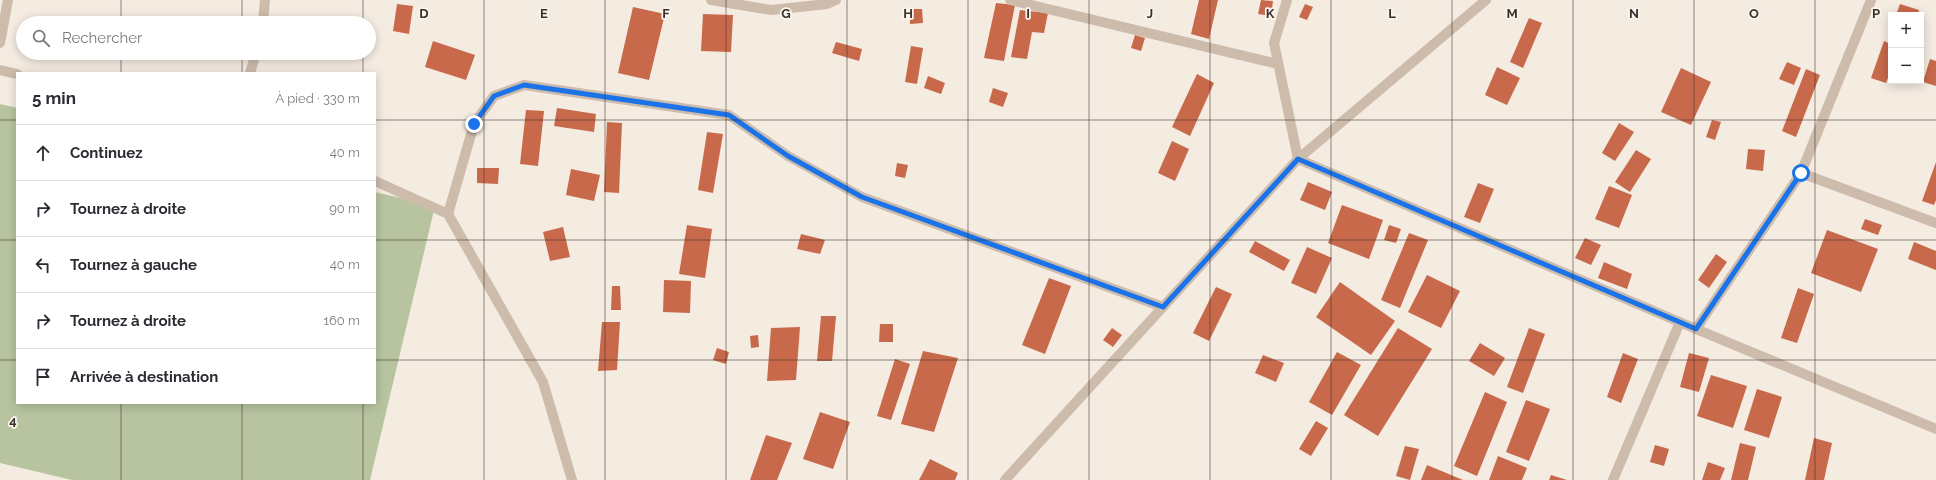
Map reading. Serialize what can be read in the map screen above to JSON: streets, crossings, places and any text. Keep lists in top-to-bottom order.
{
  "page": {
    "map_buttons": ["+", "−"],
    "search": "Rechercher",
    "heading": ["5 min", "À pied · 330 m"],
    "list": [
      ["Continuez", "40 m"],
      ["Tournez à droite", "90 m"],
      ["Tournez à gauche", "40 m"],
      ["Tournez à droite", "160 m"],
      "Arrivée à destination"
    ]
  },
  "grid": {
    "columns": [
      "D",
      "E",
      "F",
      "G",
      "H",
      "I",
      "J",
      "K",
      "L",
      "M",
      "N",
      "O",
      "P"
    ],
    "rows": ["4"]
  }
}
